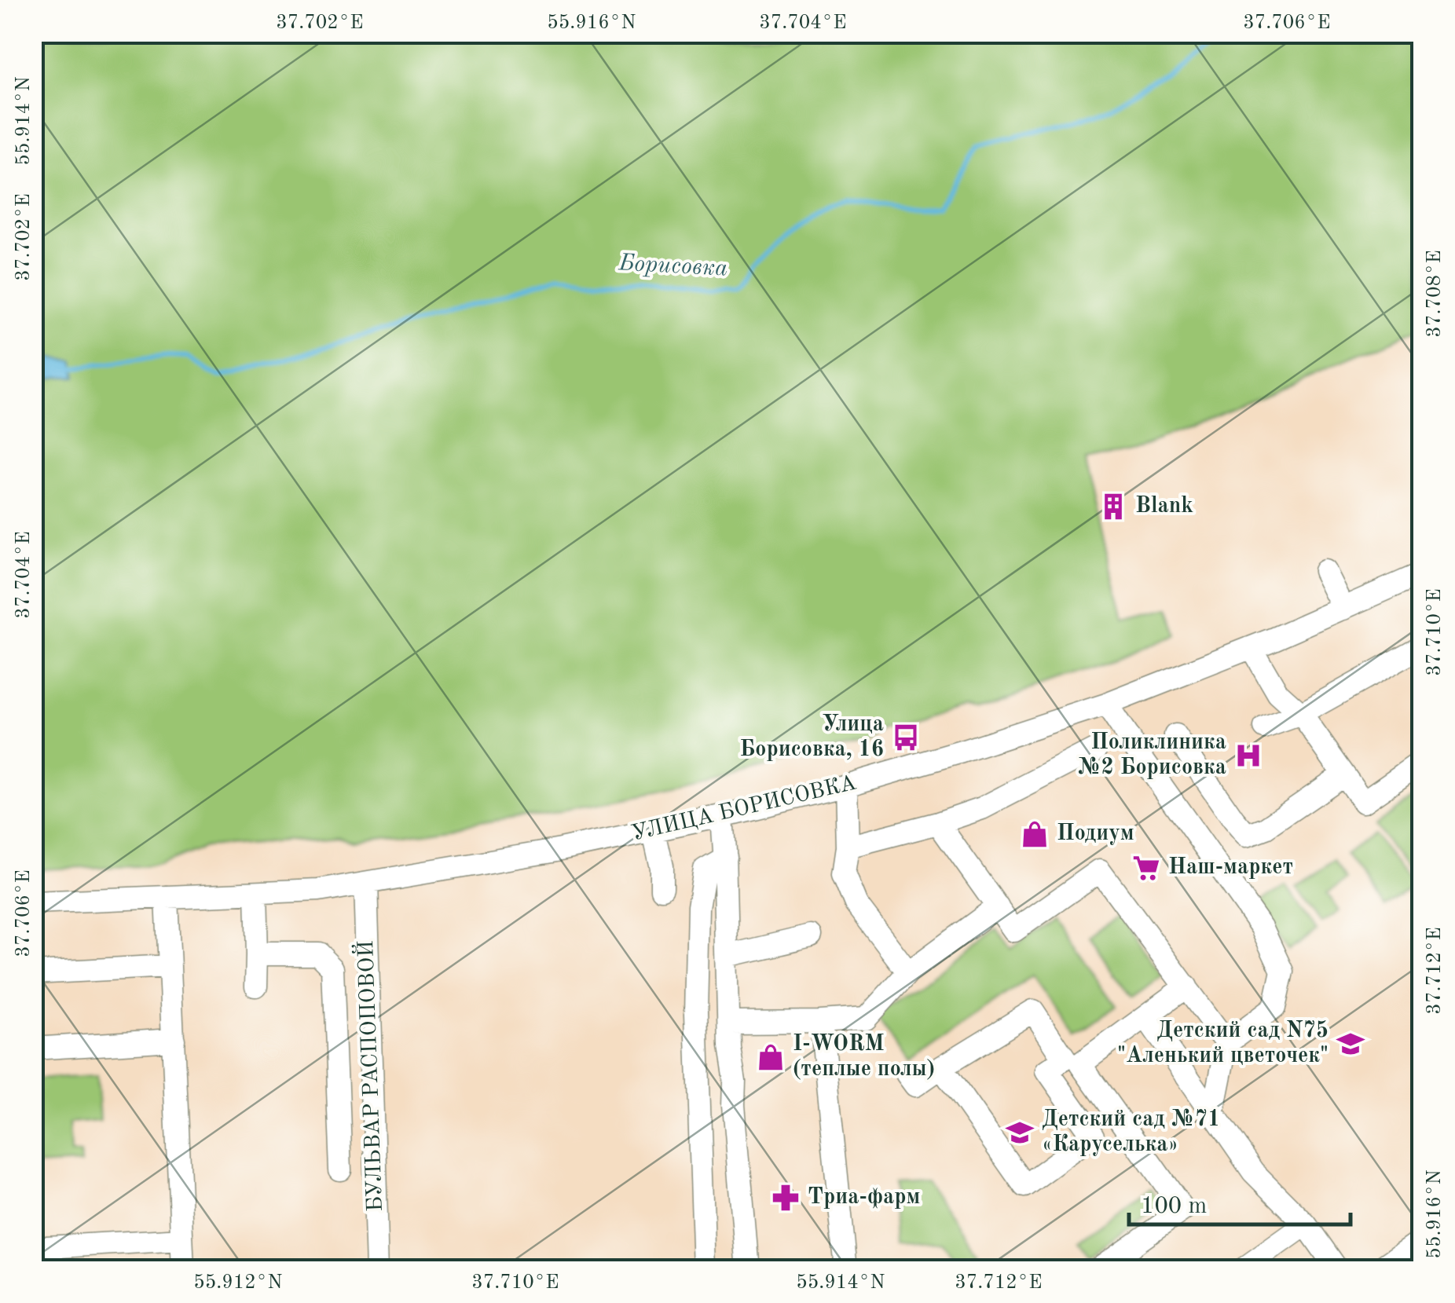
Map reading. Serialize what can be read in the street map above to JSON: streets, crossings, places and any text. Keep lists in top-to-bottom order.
{
  "streets": {
    "street": ["УЛИЦА БОРИСОВКА", "БУЛЬВАР РАСПОПОВОЙ"]
  },
  "crossings": [
    ["УЛИЦА БОРИСОВКА", "БУЛЬВАР РАСПОПОВОЙ"]
  ],
  "water": ["Борисовка"],
  "places": {
    "building": ["Blank"],
    "bus stop": ["Улица Борисовка, 16"],
    "hospital": ["Поликлиника №2 Борисовка"],
    "shop": ["Подиум", "I-WORM (теплые полы)"],
    "supermarket": ["Наш-маркет"],
    "school or university": ["Детский сад N75 \"Аленький цветочек\"", "Детский сад №71 «Каруселька»"],
    "pharmacy": ["Триа-фарм"]
  },
  "scale_bar": "100 m",
  "coordinates": [
    "37.702°E",
    "55.916°N",
    "37.704°E",
    "37.706°E",
    "55.914°N",
    "37.708°E",
    "37.710°E",
    "37.712°E",
    "55.912°N"
  ]
}
